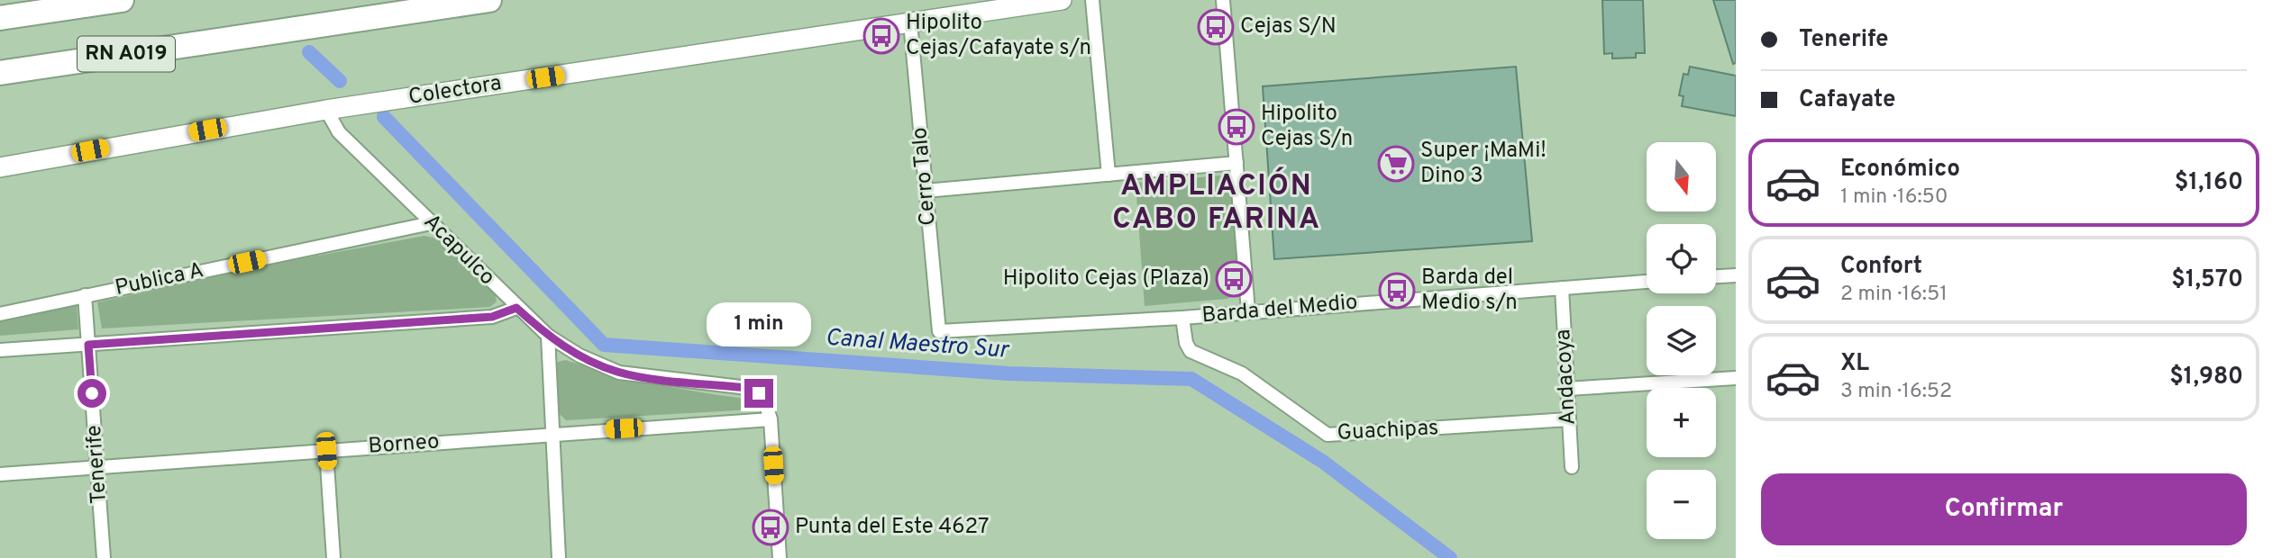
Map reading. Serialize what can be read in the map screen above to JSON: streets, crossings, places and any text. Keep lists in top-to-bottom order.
{
  "streets": {
    "highway": ["RN A019"],
    "street": [
      "Colectora",
      "Cerro Talo",
      "Acapulco",
      "Publica A",
      "Barda del Medio",
      "Andacoya",
      "Guachipas",
      "Borneo",
      "Tenerife"
    ]
  },
  "crossings": [
    ["Colectora", "Cerro Talo"],
    ["Colectora", "Acapulco"],
    ["Cerro Talo", "Barda del Medio"],
    ["Acapulco", "Publica A"],
    ["Acapulco", "Borneo"],
    ["Publica A", "Tenerife"],
    ["Barda del Medio", "Andacoya"],
    ["Barda del Medio", "Guachipas"],
    ["Andacoya", "Guachipas"],
    ["Borneo", "Tenerife"]
  ],
  "districts": ["AMPLIACIÓN CABO FARINA"],
  "water": ["Canal Maestro Sur"],
  "places": {
    "bus stop": [
      "Cejas S/N",
      "Hipolito Cejas/Cafayate s/n",
      "Hipolito Cejas S/n",
      "Hipolito Cejas (Plaza)",
      "Barda del Medio s/n",
      "Punta del Este 4627"
    ],
    "supermarket": ["Super ¡MaMi! Dino 3"]
  },
  "north": "bottom",
  "page": {
    "banner": ["Tenerife", "Cafayate"],
    "list": [
      {
        "name": "Económico",
        "note": "1 min · 16:50",
        "value": "$1,160"
      },
      {
        "name": "Confort",
        "note": "2 min · 16:51",
        "value": "$1,570"
      },
      {
        "name": "XL",
        "note": "3 min · 16:52",
        "value": "$1,980"
      }
    ],
    "map_buttons": ["+", "−"],
    "bubble": "1 min",
    "buttons": "Confirmar"
  }
}
